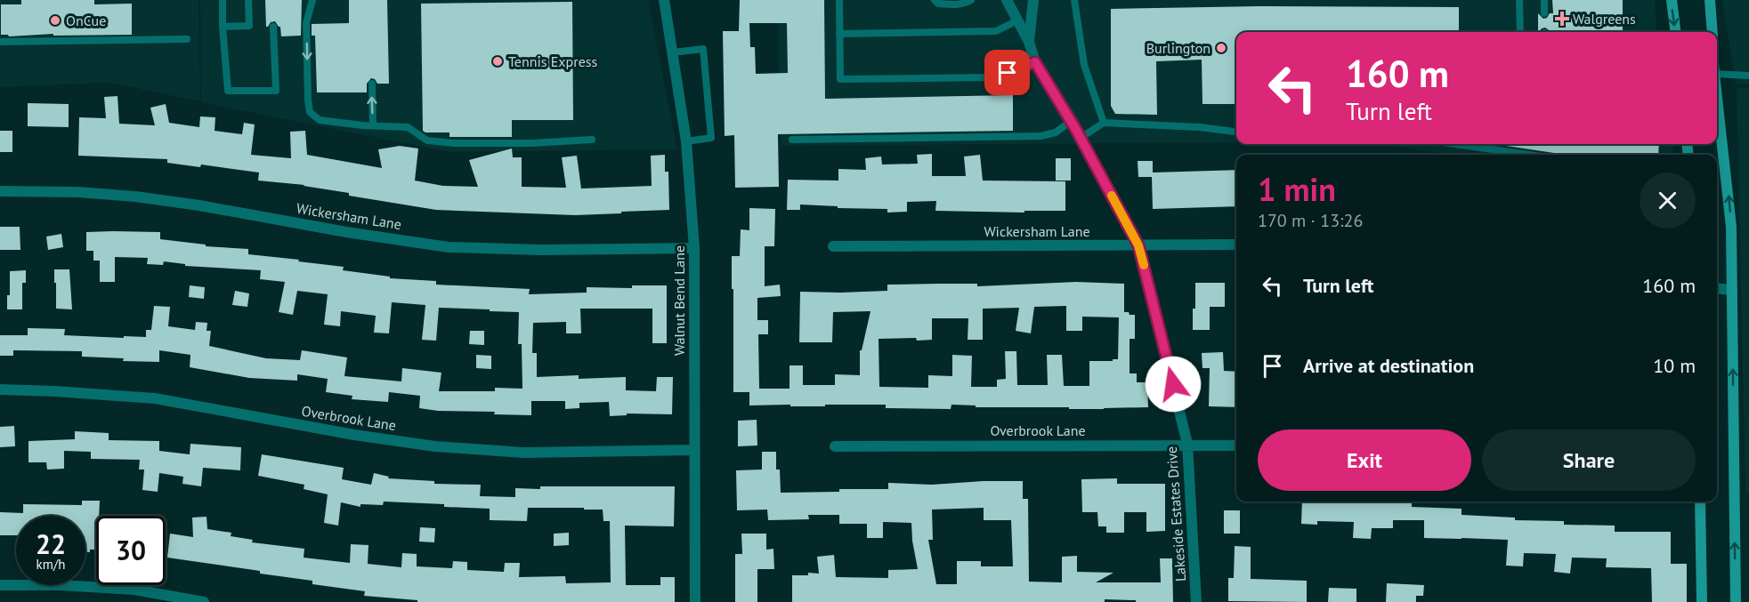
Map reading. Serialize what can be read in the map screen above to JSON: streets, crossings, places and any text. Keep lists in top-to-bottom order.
{
  "streets": {
    "street": [
      "Wickersham Lane",
      "Walnut Bend Lane",
      "Overbrook Lane",
      "Lakeside Estates Drive"
    ]
  },
  "crossings": [
    ["Wickersham Lane", "Walnut Bend Lane"],
    ["Wickersham Lane", "Lakeside Estates Drive"],
    ["Walnut Bend Lane", "Overbrook Lane"],
    ["Overbrook Lane", "Lakeside Estates Drive"]
  ],
  "places": {
    "health": ["Walgreens"],
    "other": ["OnCue", "Burlington", "Tennis Express"]
  },
  "page": {
    "turn": ["160 m", "Turn left"],
    "heading": ["1 min", "170 m · 13:26"],
    "list": [
      {
        "name": "Turn left",
        "value": "160 m"
      },
      {
        "name": "Arrive at destination",
        "value": "10 m"
      }
    ],
    "buttons": ["Exit", "Share"],
    "speed": "22 km/h",
    "limit": "30"
  }
}
